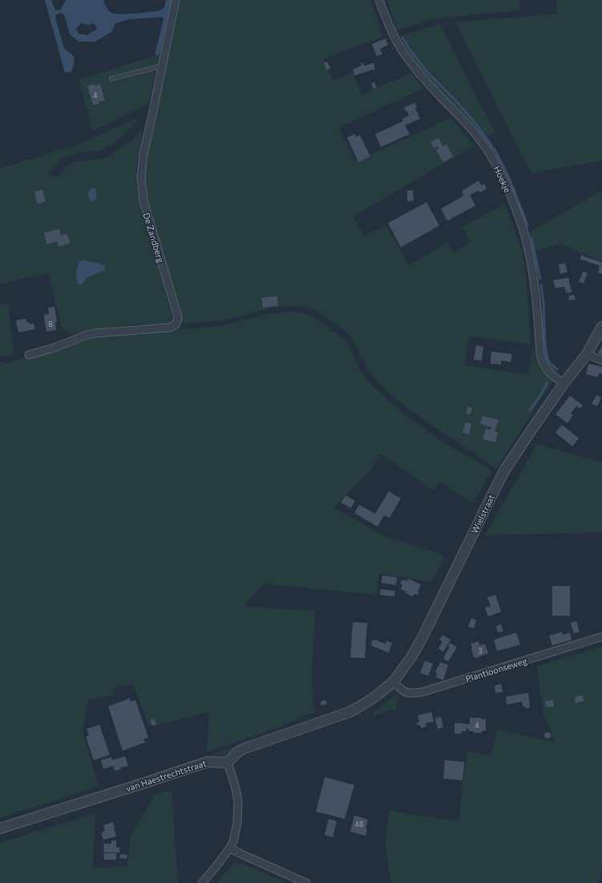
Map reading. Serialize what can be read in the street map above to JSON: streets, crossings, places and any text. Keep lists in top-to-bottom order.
{
  "streets": {
    "street": [
      "Hoekje",
      "De Zandberg",
      "Wielstraat",
      "Plantloonseweg",
      "van Haestrechtstraat"
    ]
  },
  "crossings": [
    ["Hoekje", "Wielstraat"],
    ["Wielstraat", "Plantloonseweg"]
  ],
  "house_numbers": [
    "4",
    "8",
    "3",
    "4",
    "48"
  ]
}
